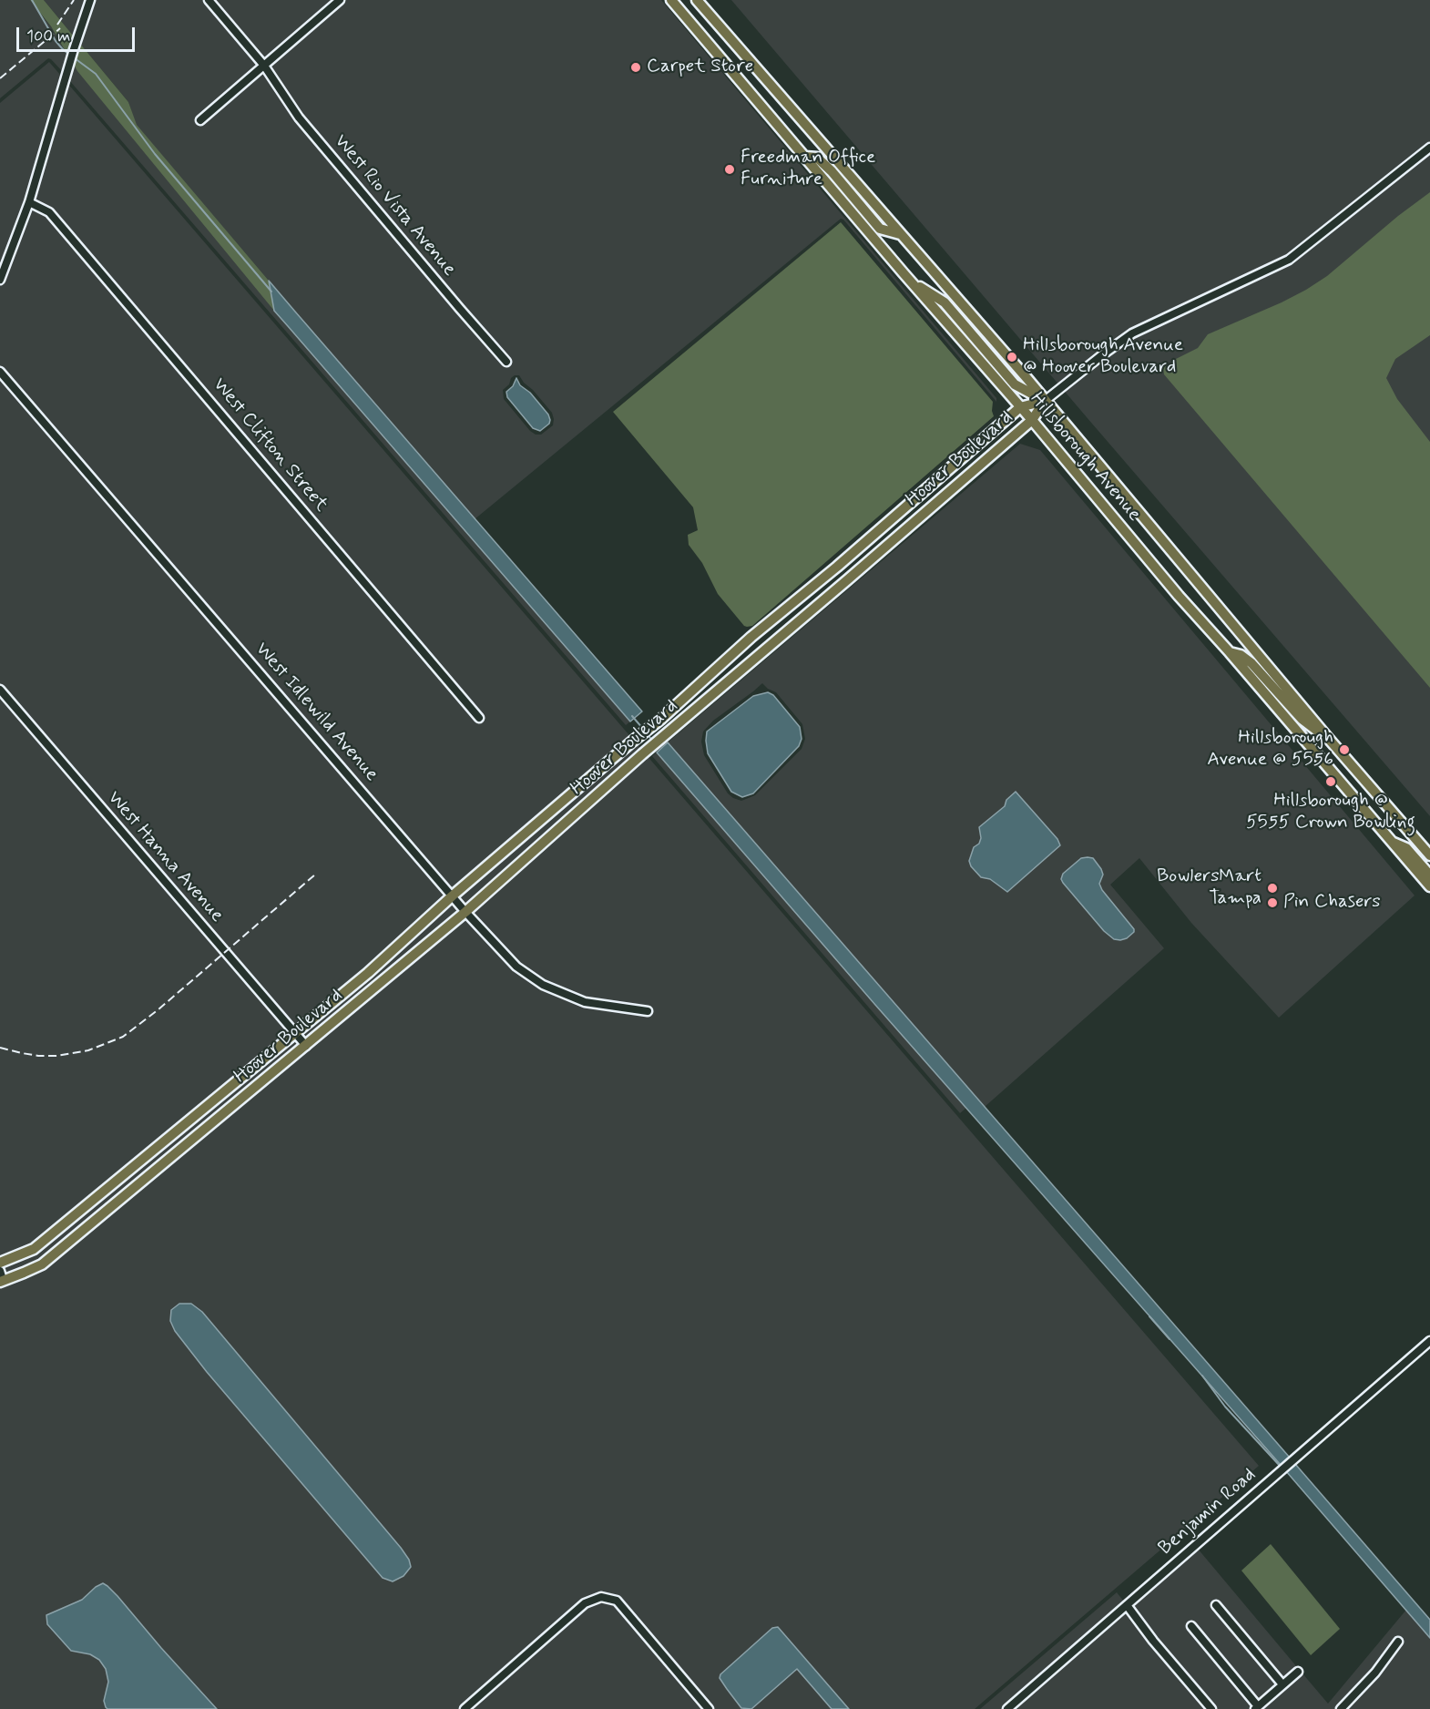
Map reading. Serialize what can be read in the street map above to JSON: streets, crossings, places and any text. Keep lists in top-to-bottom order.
{
  "streets": {
    "main road": ["Hillsborough Avenue", "Hoover Boulevard"],
    "street": [
      "West Rio Vista Avenue",
      "West Clifton Street",
      "West Idlewild Avenue",
      "West Hanna Avenue",
      "Benjamin Road"
    ]
  },
  "crossings": [
    ["Hillsborough Avenue", "Hoover Boulevard"],
    ["Hoover Boulevard", "West Idlewild Avenue"],
    ["Hoover Boulevard", "West Hanna Avenue"]
  ],
  "places": [
    "Carpet Store",
    "Freedman Office Furniture",
    "Hillsborough Avenue @ Hoover Boulevard",
    "Hillsborough Avenue @ 5556",
    "Hillsborough @ 5555 Crown Bowling",
    "BowlersMart Tampa",
    "Pin Chasers"
  ],
  "scale_bar": "100 m"
}
